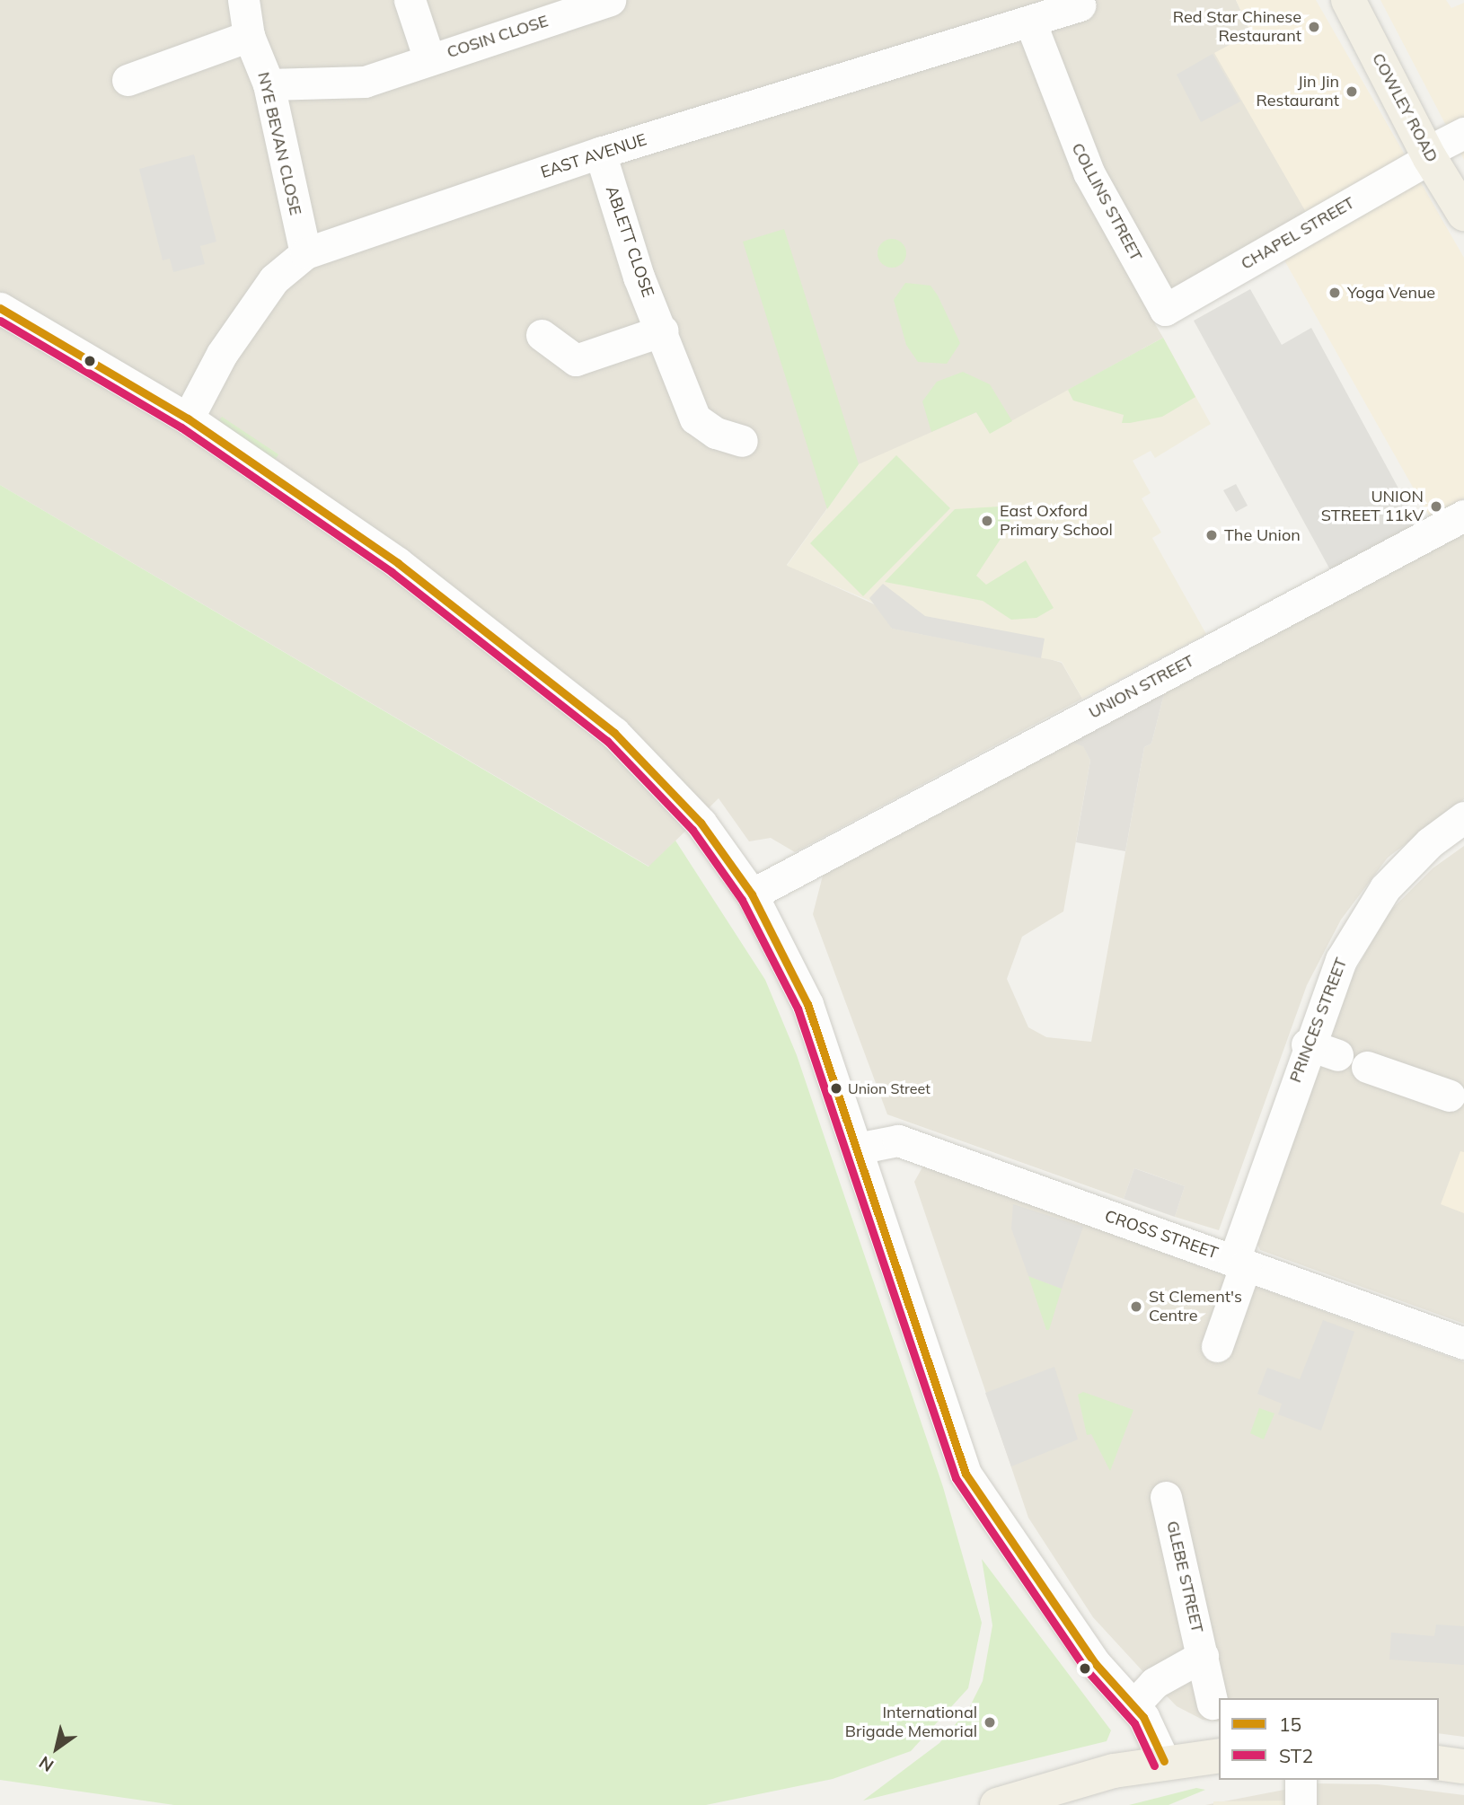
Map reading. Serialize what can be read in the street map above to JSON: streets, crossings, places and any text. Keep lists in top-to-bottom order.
{
  "streets": {
    "main road": ["COWLEY ROAD"],
    "street": [
      "COSIN CLOSE",
      "NYE BEVAN CLOSE",
      "EAST AVENUE",
      "COLLINS STREET",
      "CHAPEL STREET",
      "ABLETT CLOSE",
      "UNION STREET",
      "PRINCES STREET",
      "CROSS STREET",
      "GLEBE STREET"
    ]
  },
  "crossings": [
    ["COSIN CLOSE", "NYE BEVAN CLOSE"],
    ["COWLEY ROAD", "CHAPEL STREET"],
    ["NYE BEVAN CLOSE", "EAST AVENUE"],
    ["EAST AVENUE", "COLLINS STREET"],
    ["EAST AVENUE", "ABLETT CLOSE"],
    ["COLLINS STREET", "CHAPEL STREET"],
    ["PRINCES STREET", "CROSS STREET"]
  ],
  "places": [
    "Red Star Chinese Restaurant",
    "Jin Jin Restaurant",
    "Yoga Venue",
    "UNION STREET 11kV",
    "East Oxford Primary School",
    "The Union",
    "Union Street",
    "St Clement's Centre",
    "International Brigade Memorial"
  ],
  "lines": ["transit line 15", "transit line ST2"],
  "legend": ["15", "ST2"],
  "north": "bottom left"
}
